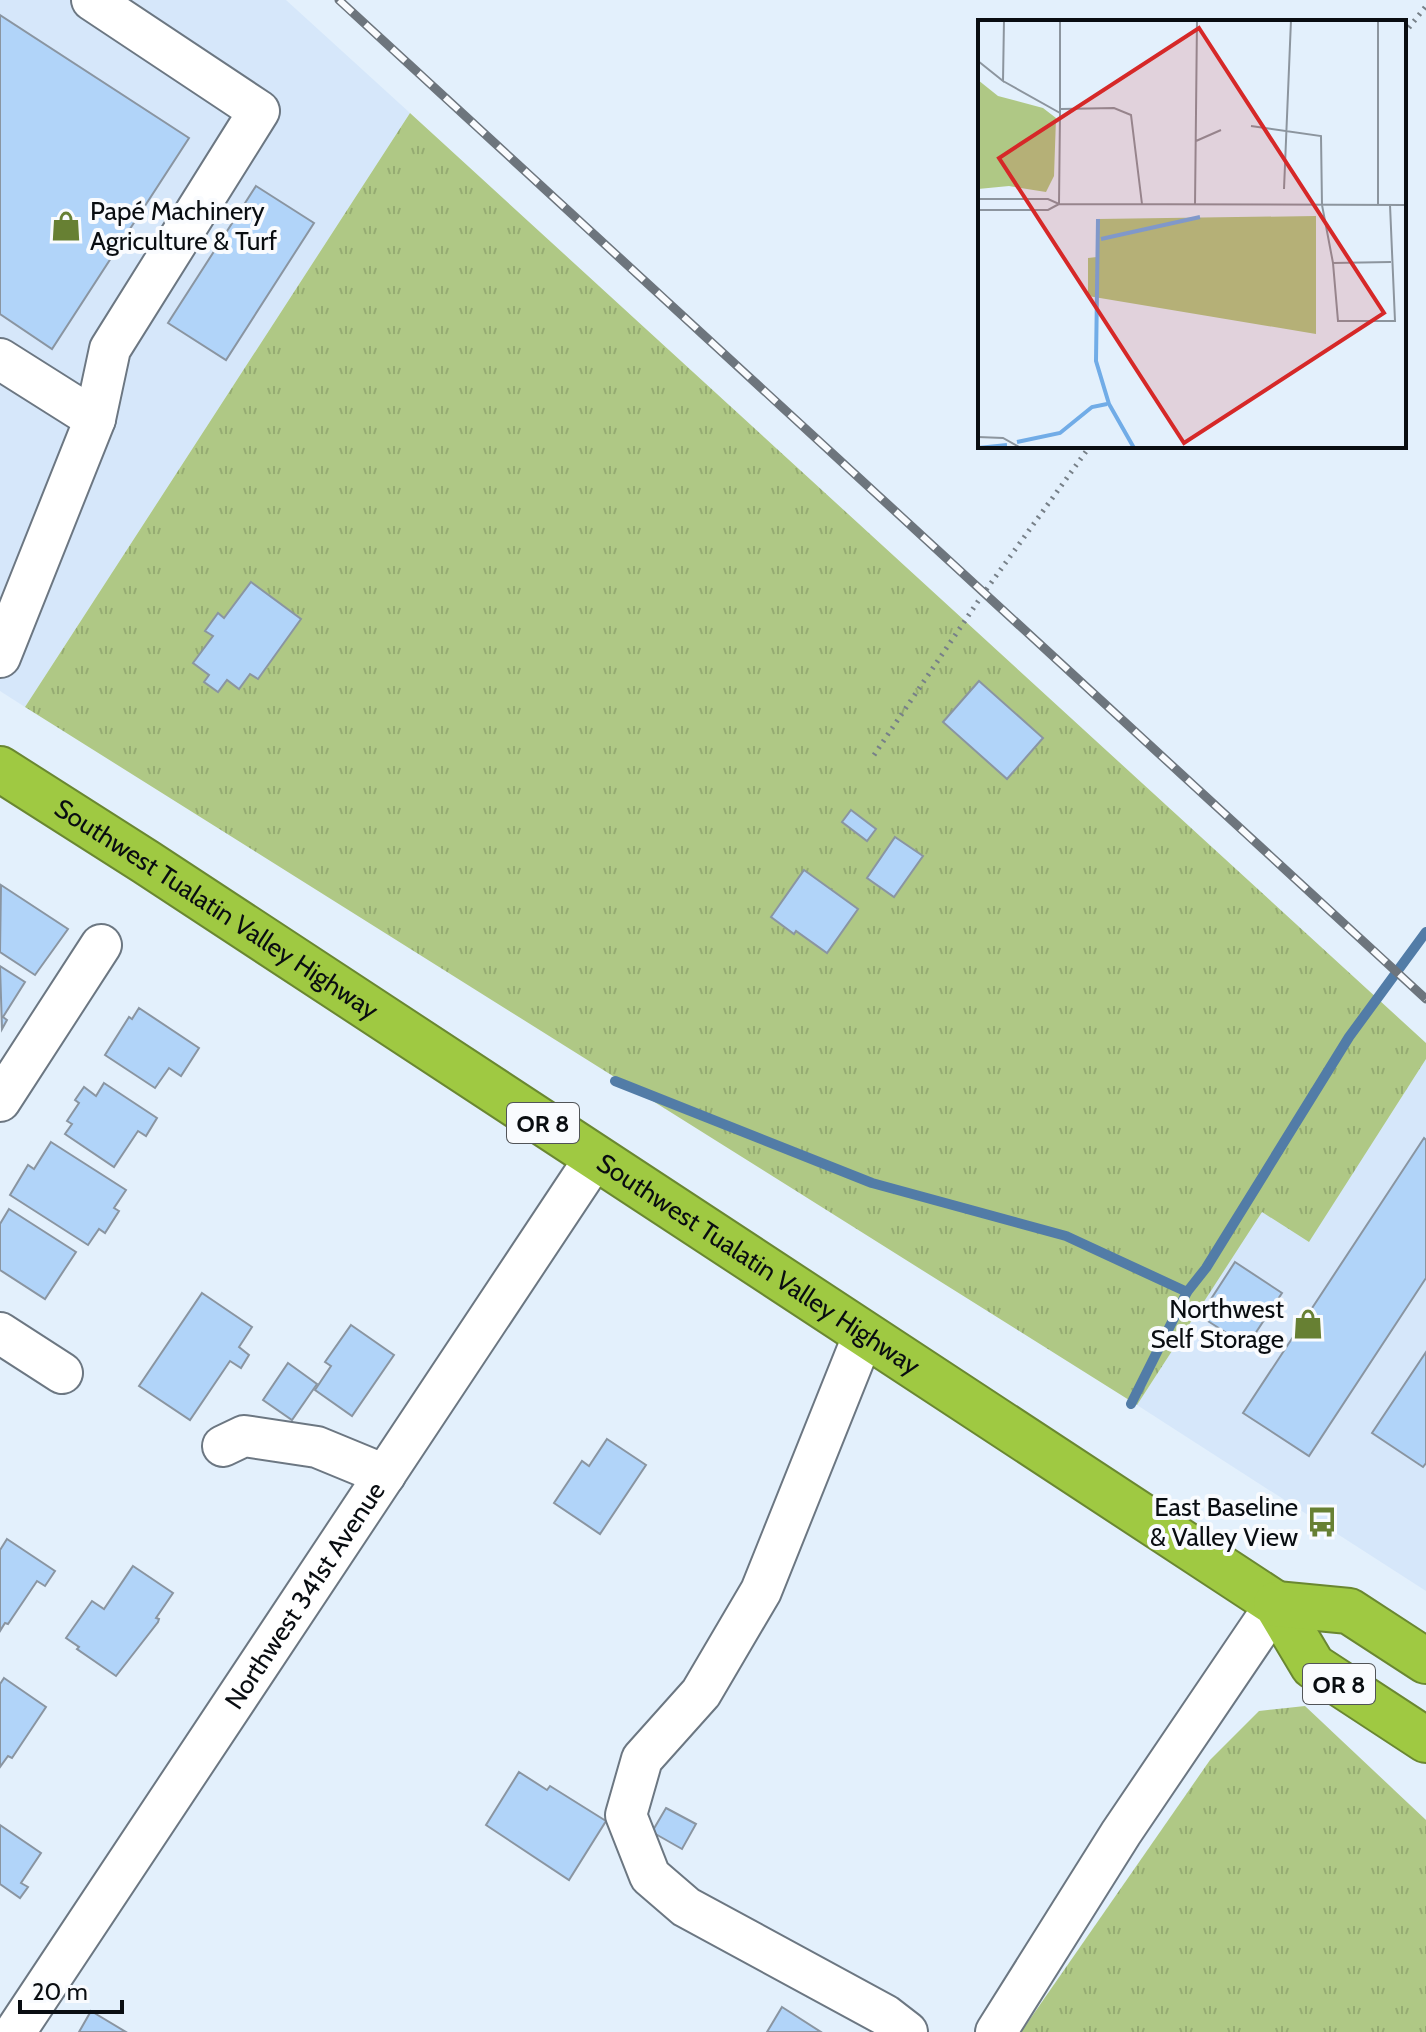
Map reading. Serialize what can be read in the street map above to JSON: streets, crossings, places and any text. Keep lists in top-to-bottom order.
{
  "streets": {
    "highway": ["Southwest Tualatin Valley Highway", "OR 8"],
    "street": ["Northwest 341st Avenue"]
  },
  "crossings": [
    ["Southwest Tualatin Valley Highway", "OR 8"],
    ["Southwest Tualatin Valley Highway", "Northwest 341st Avenue"]
  ],
  "places": {
    "shop": ["Papé Machinery Agriculture & Turf", "Northwest Self Storage"],
    "bus stop": ["East Baseline & Valley View"]
  },
  "scale_bar": "20 m"
}
